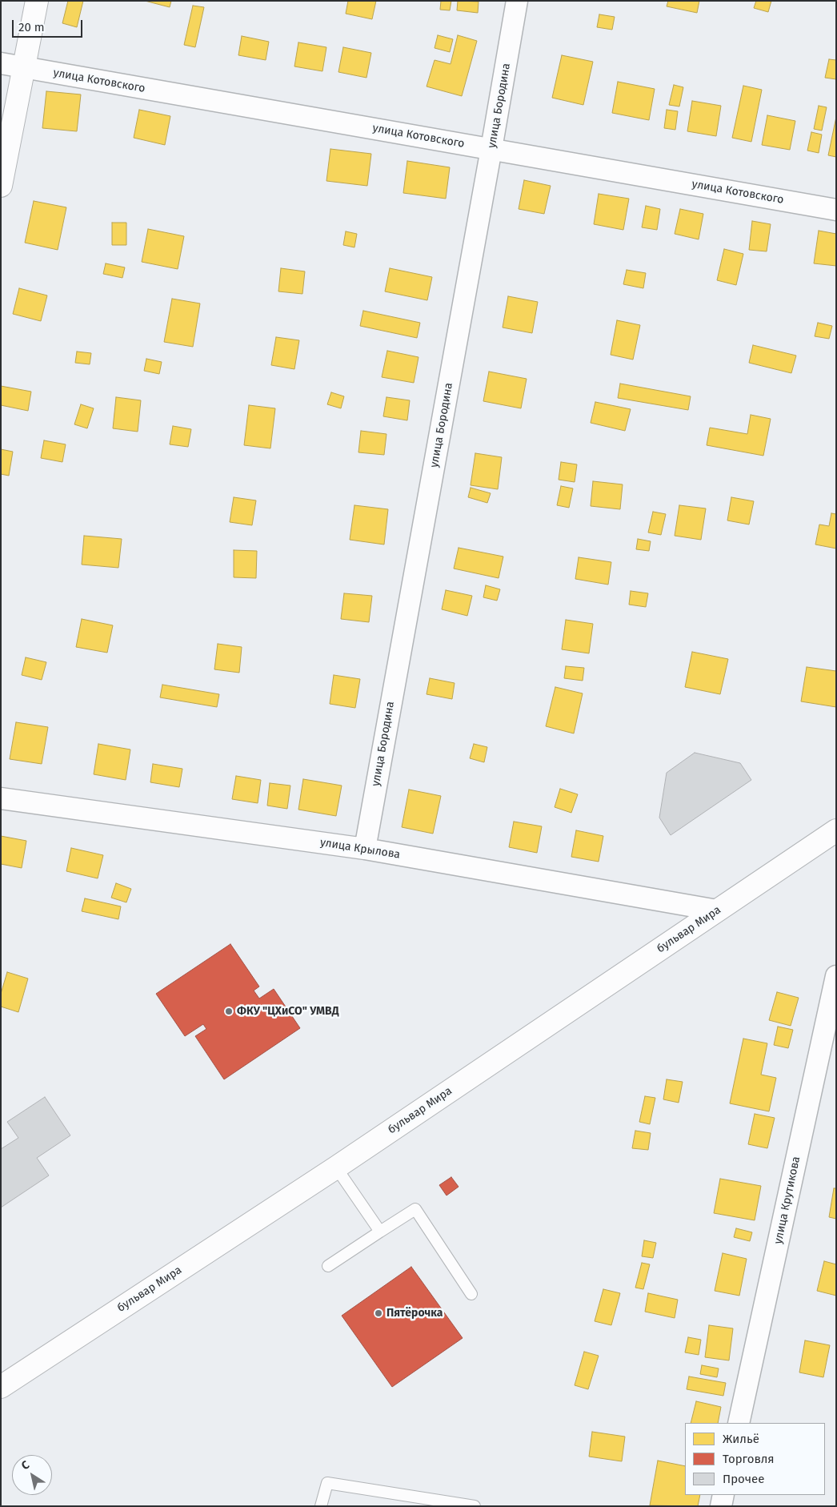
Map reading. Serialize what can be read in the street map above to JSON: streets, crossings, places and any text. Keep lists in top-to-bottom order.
{
  "streets": {
    "main road": ["бульвар Мира"],
    "street": [
      "улица Котовского",
      "улица Бородина",
      "улица Крылова",
      "улица Крутикова"
    ]
  },
  "crossings": [
    ["улица Котовского", "улица Бородина"],
    ["улица Бородина", "улица Крылова"],
    ["улица Крылова", "бульвар Мира"]
  ],
  "places": ["ФКУ \"ЦХиСО\" УМВД", "Пятёрочка"],
  "legend": ["Жильё", "Торговля", "Прочее"],
  "scale_bar": "20 m",
  "north": "top left"
}
